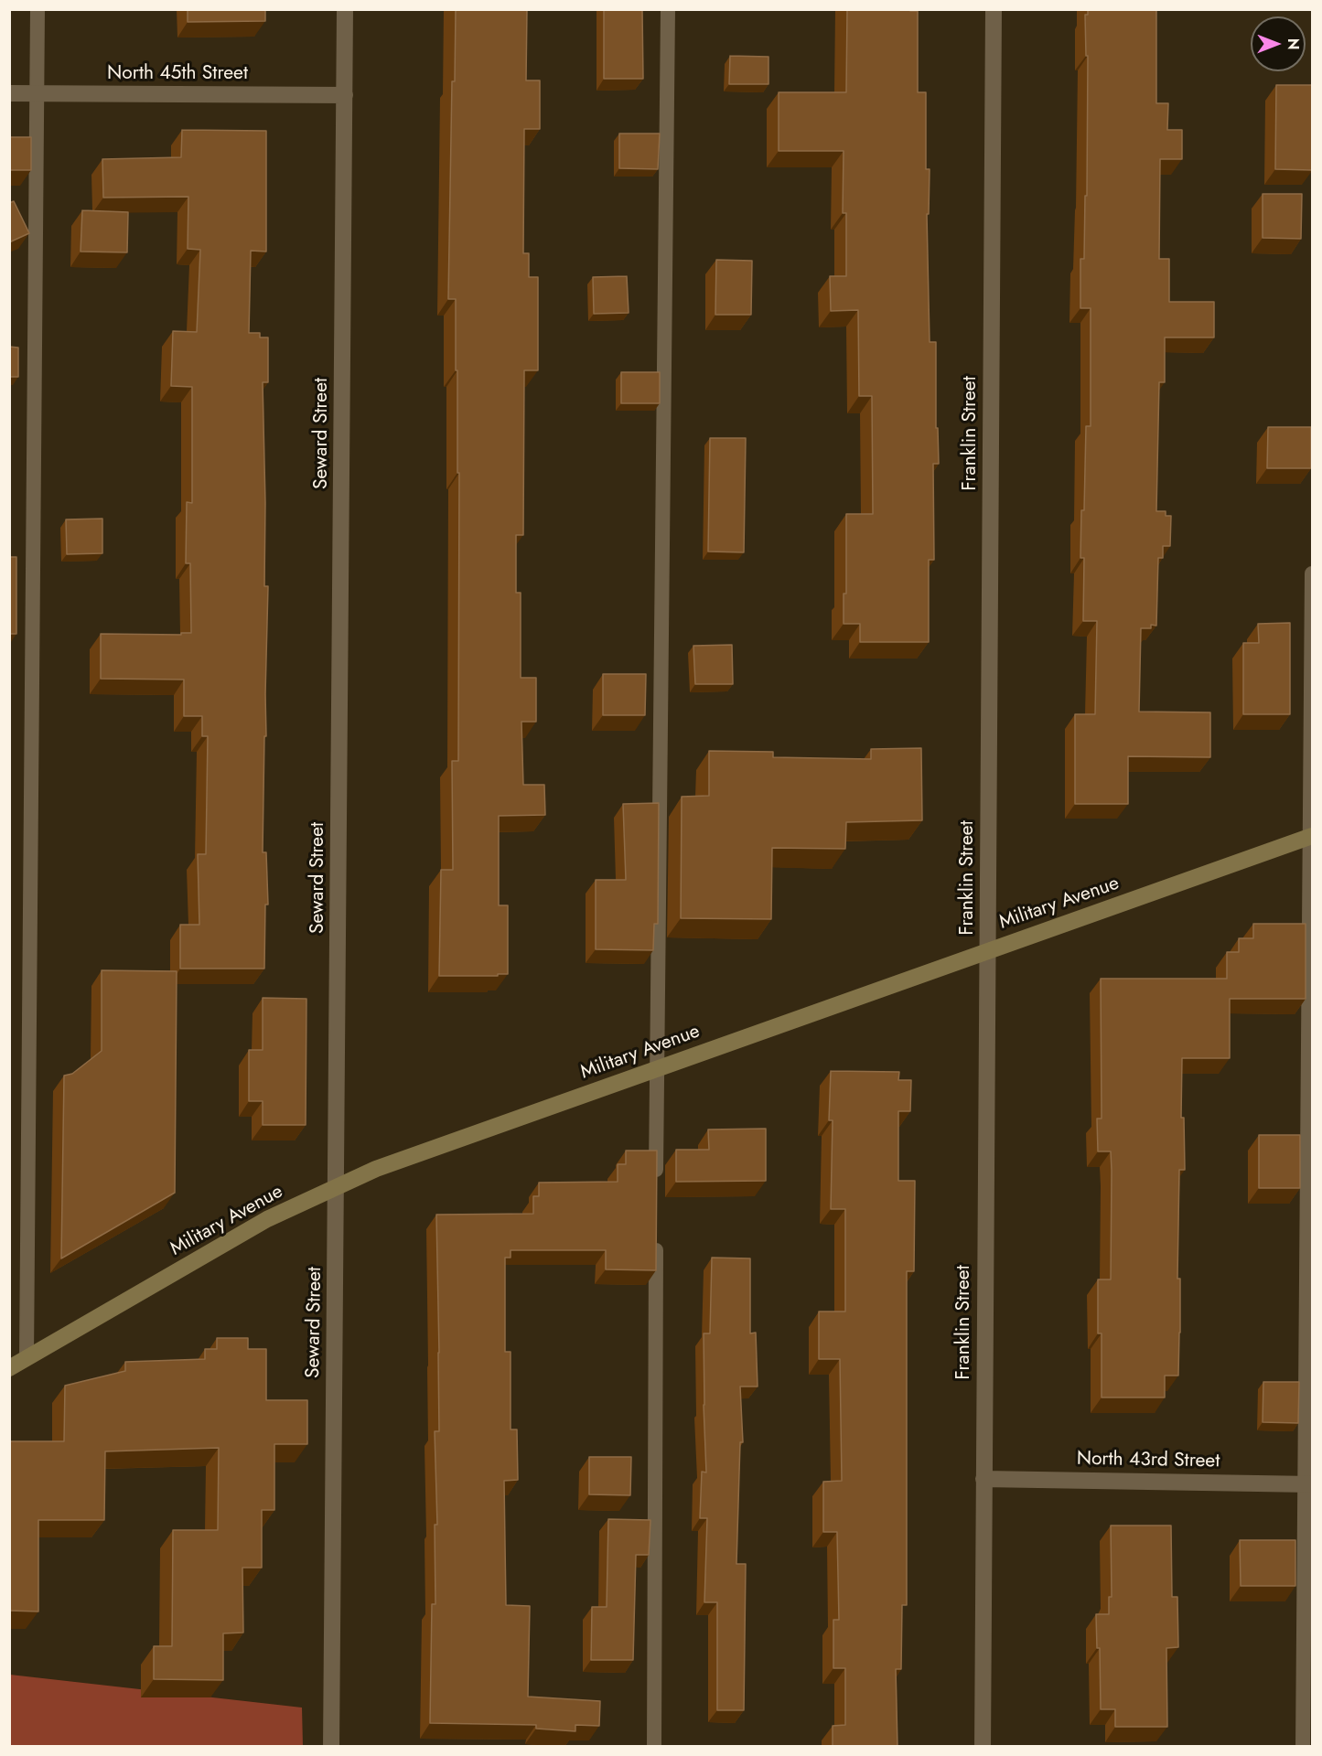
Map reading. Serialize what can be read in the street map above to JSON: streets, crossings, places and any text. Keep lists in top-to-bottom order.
{
  "streets": {
    "street": [
      "North 45th Street",
      "Seward Street",
      "Franklin Street",
      "Military Avenue",
      "North 43rd Street"
    ]
  },
  "crossings": [
    ["North 45th Street", "Seward Street"],
    ["Seward Street", "Military Avenue"],
    ["Franklin Street", "Military Avenue"],
    ["Franklin Street", "North 43rd Street"]
  ],
  "north": "right"
}
